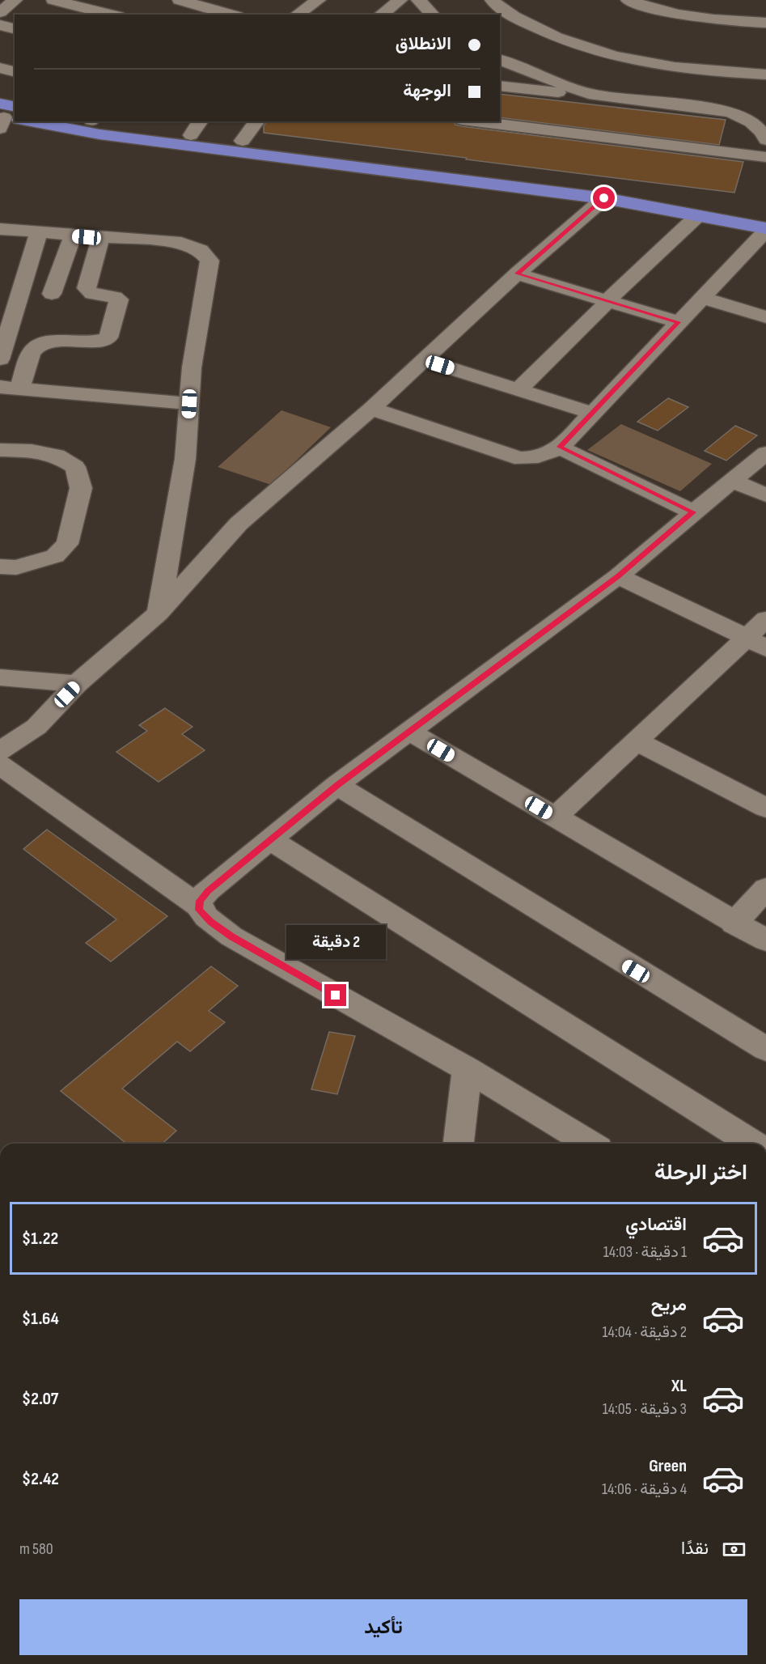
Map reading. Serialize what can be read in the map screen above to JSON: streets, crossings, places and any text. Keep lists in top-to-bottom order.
{
  "page": {
    "banner": ["الانطلاق", "الوجهة"],
    "bubble": "2 دقيقة",
    "heading": "اختر الرحلة",
    "list": [
      {
        "name": "اقتصادي",
        "note": "1 دقيقة · 14:03",
        "value": "$1.22"
      },
      {
        "name": "مريح",
        "note": "2 دقيقة · 14:04",
        "value": "$1.64"
      },
      {
        "name": "XL",
        "note": "3 دقيقة · 14:05",
        "value": "$2.07"
      },
      {
        "name": "Green",
        "note": "4 دقيقة · 14:06",
        "value": "$2.42"
      }
    ],
    "pay": ["نقدًا", "580 m"],
    "buttons": "تأكيد"
  }
}
